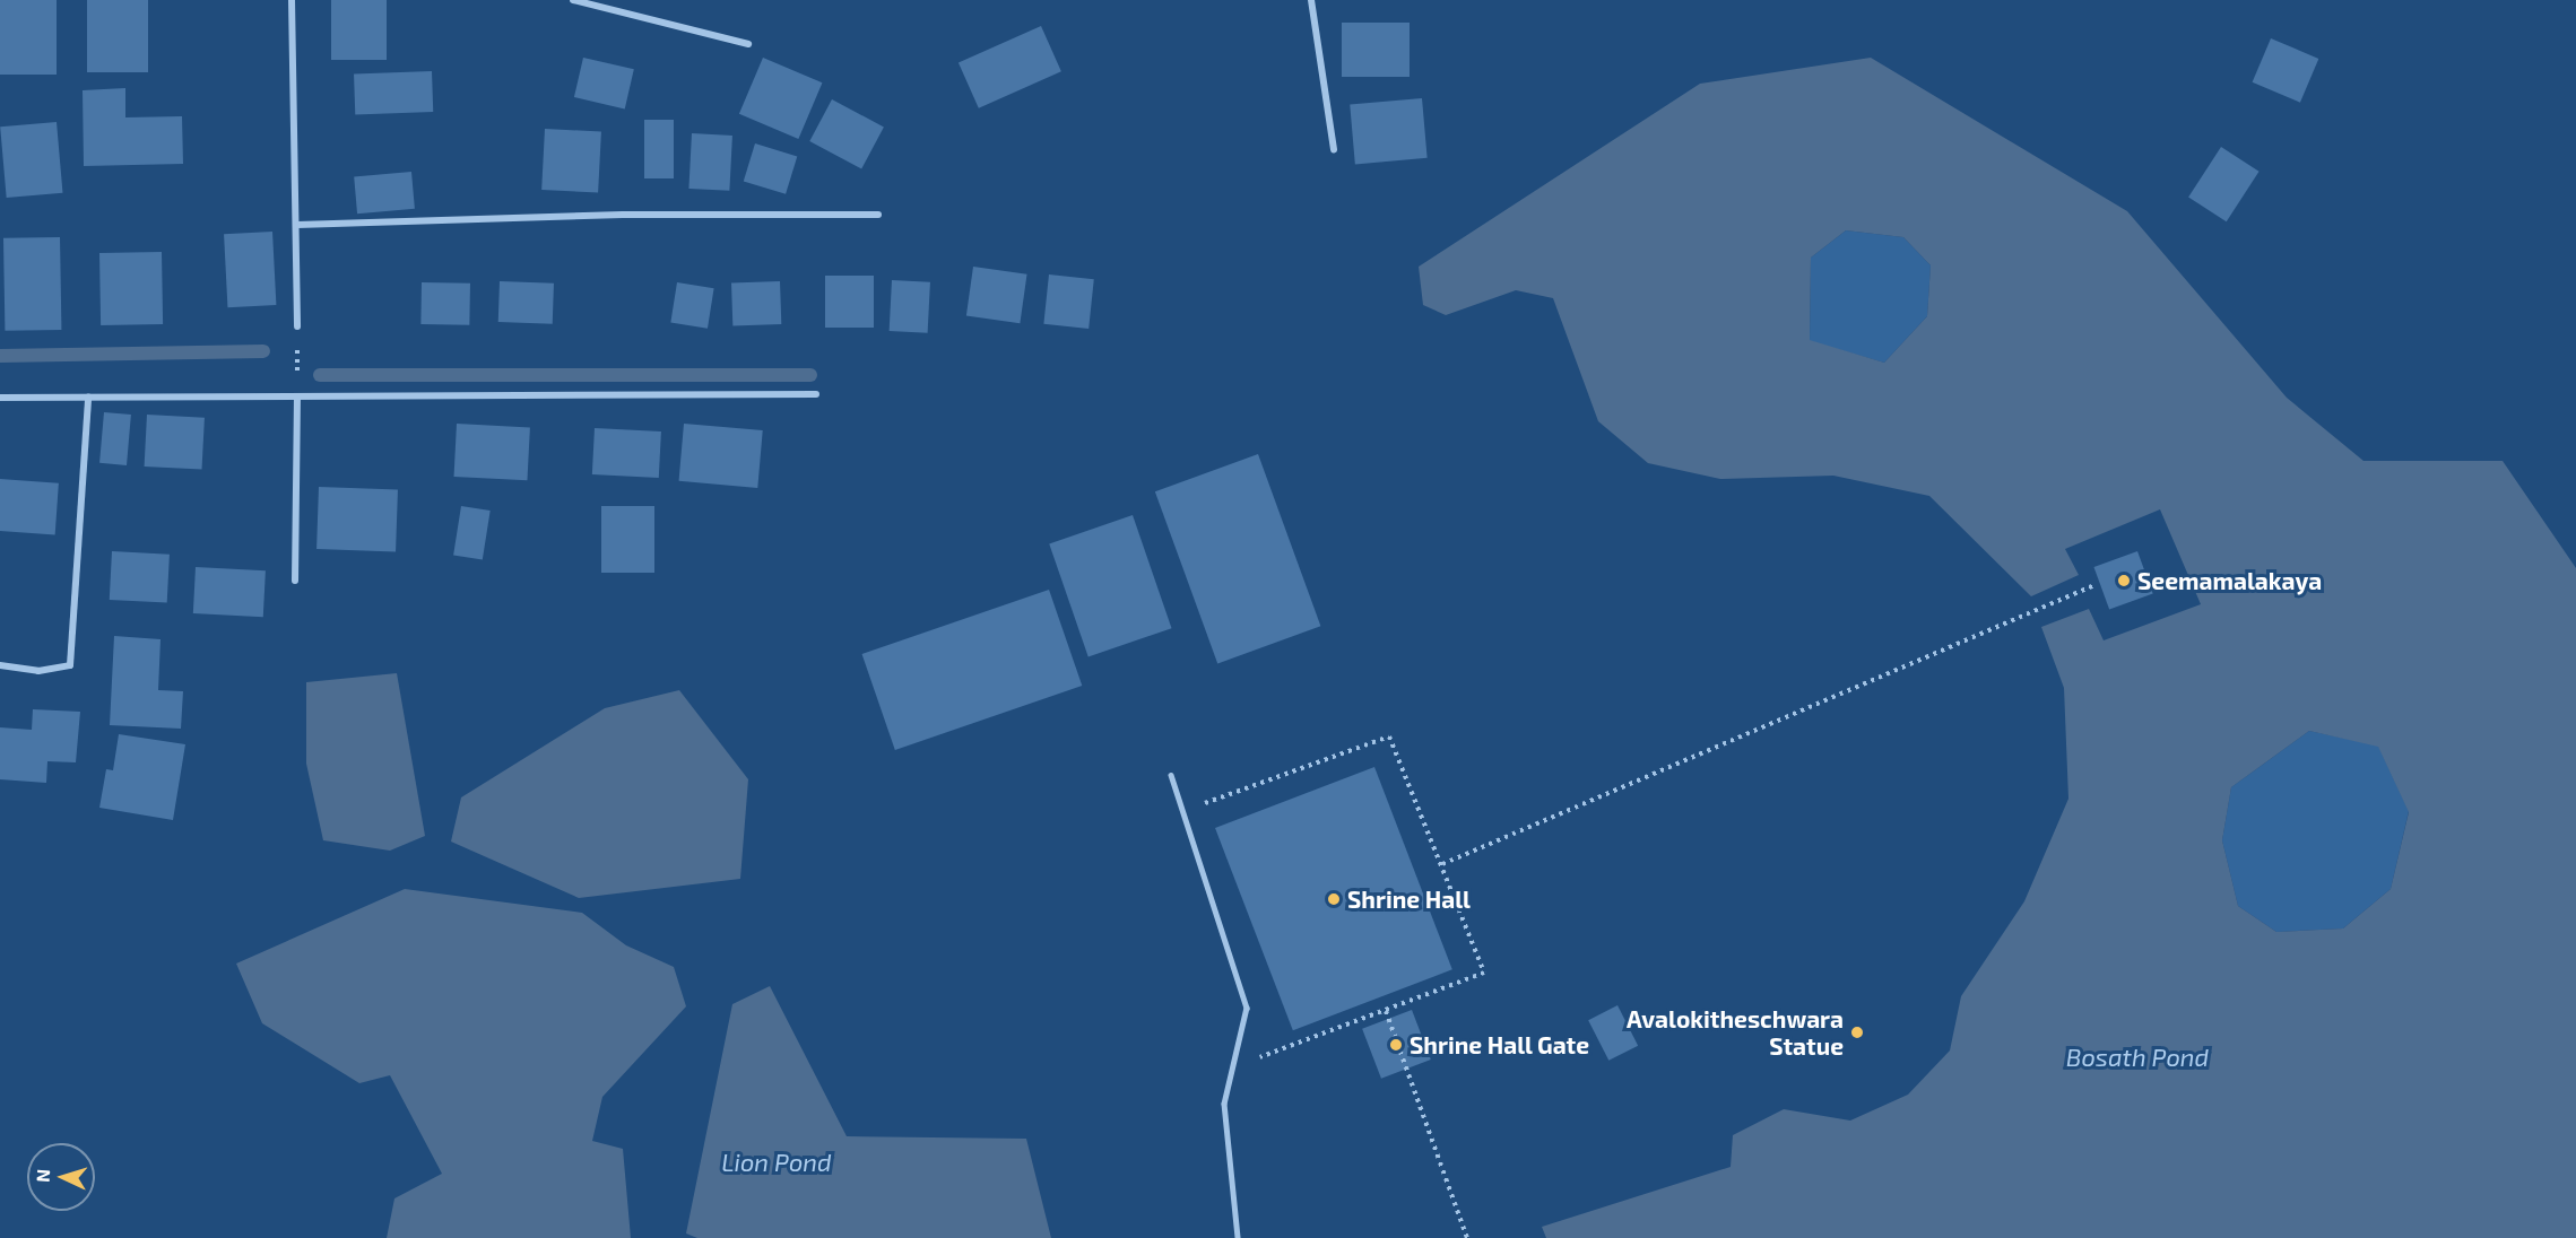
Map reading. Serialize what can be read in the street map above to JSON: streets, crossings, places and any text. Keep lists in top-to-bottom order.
{
  "water": ["Bosath Pond", "Lion Pond"],
  "places": [
    "Seemamalakaya",
    "Shrine Hall",
    "Avalokitheschwara Statue",
    "Shrine Hall Gate"
  ],
  "north": "left"
}
